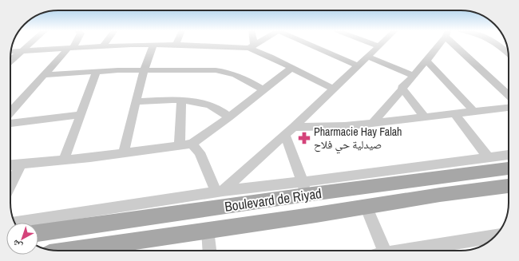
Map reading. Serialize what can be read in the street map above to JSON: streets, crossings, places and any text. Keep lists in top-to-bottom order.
{
  "streets": {
    "main road": ["Boulevard de Riyad"]
  },
  "places": {
    "pharmacy": ["Pharmacie Hay Falah صيدلية حي فلاح"]
  },
  "north": "bottom left"
}
